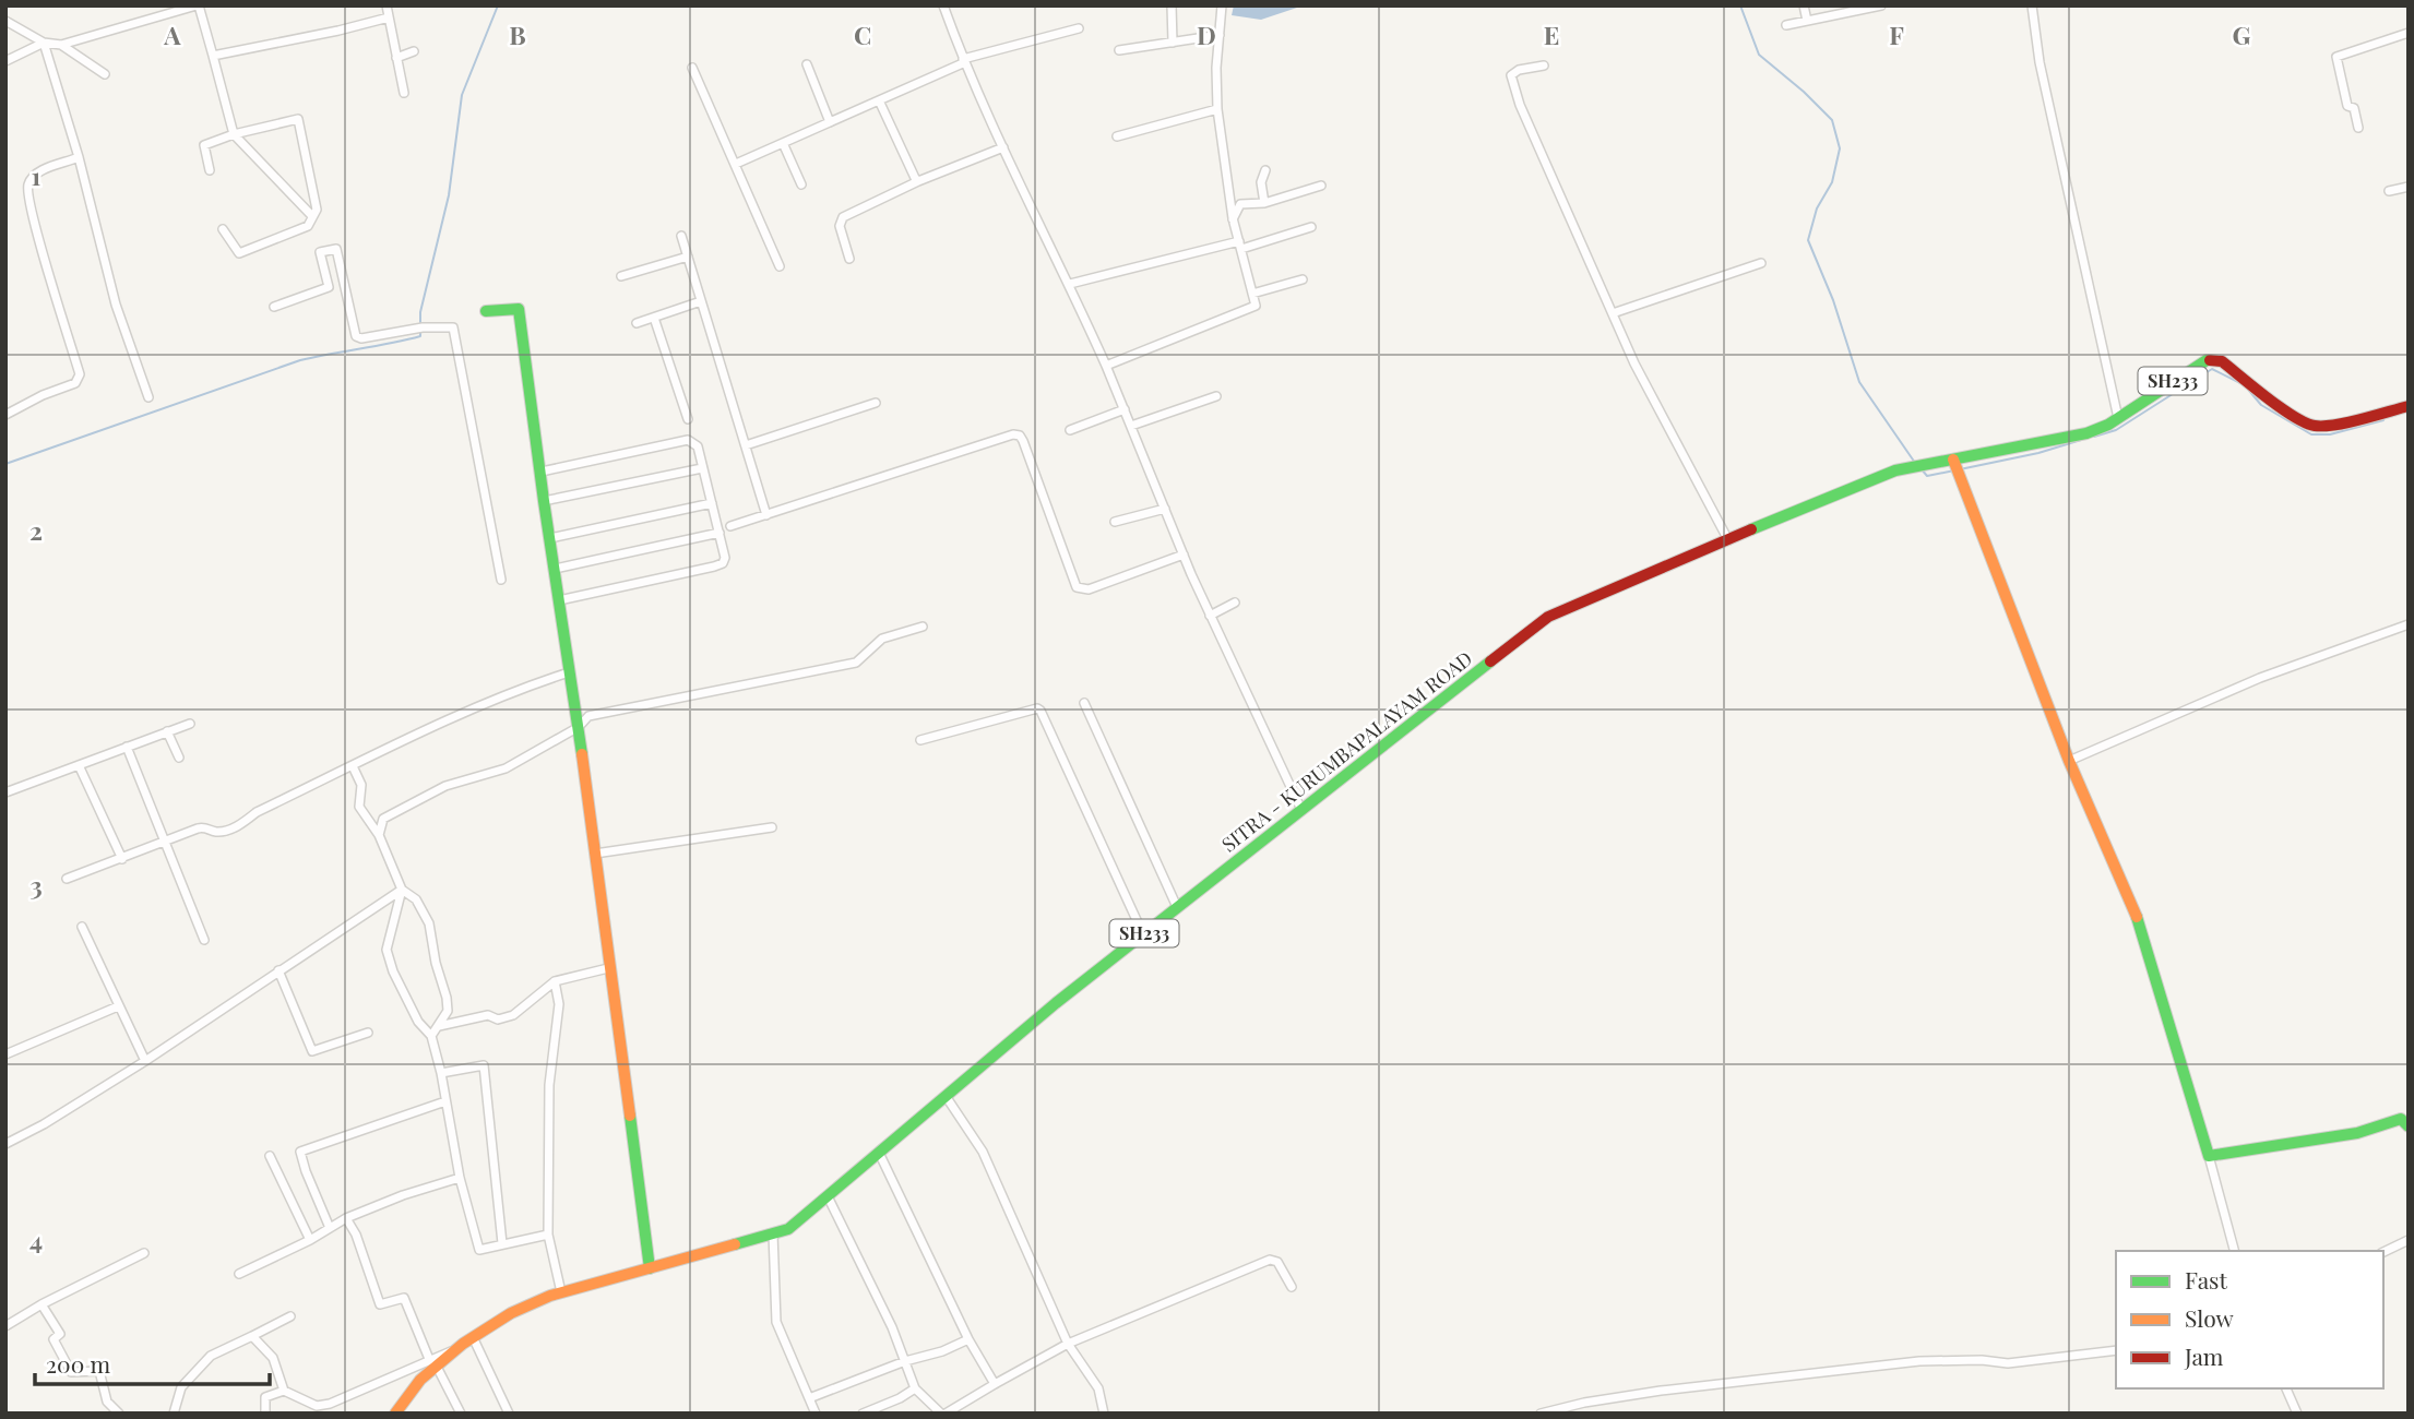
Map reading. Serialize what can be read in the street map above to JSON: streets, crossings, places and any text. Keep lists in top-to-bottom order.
{
  "streets": {
    "main road": ["SH233", "SITRA - KURUMBAPALAYAM ROAD"]
  },
  "legend": ["Fast", "Slow", "Jam"],
  "scale_bar": "200 m",
  "grid": {
    "columns": [
      "A",
      "B",
      "C",
      "D",
      "E",
      "F",
      "G"
    ],
    "rows": [
      "1",
      "2",
      "3",
      "4"
    ]
  }
}
